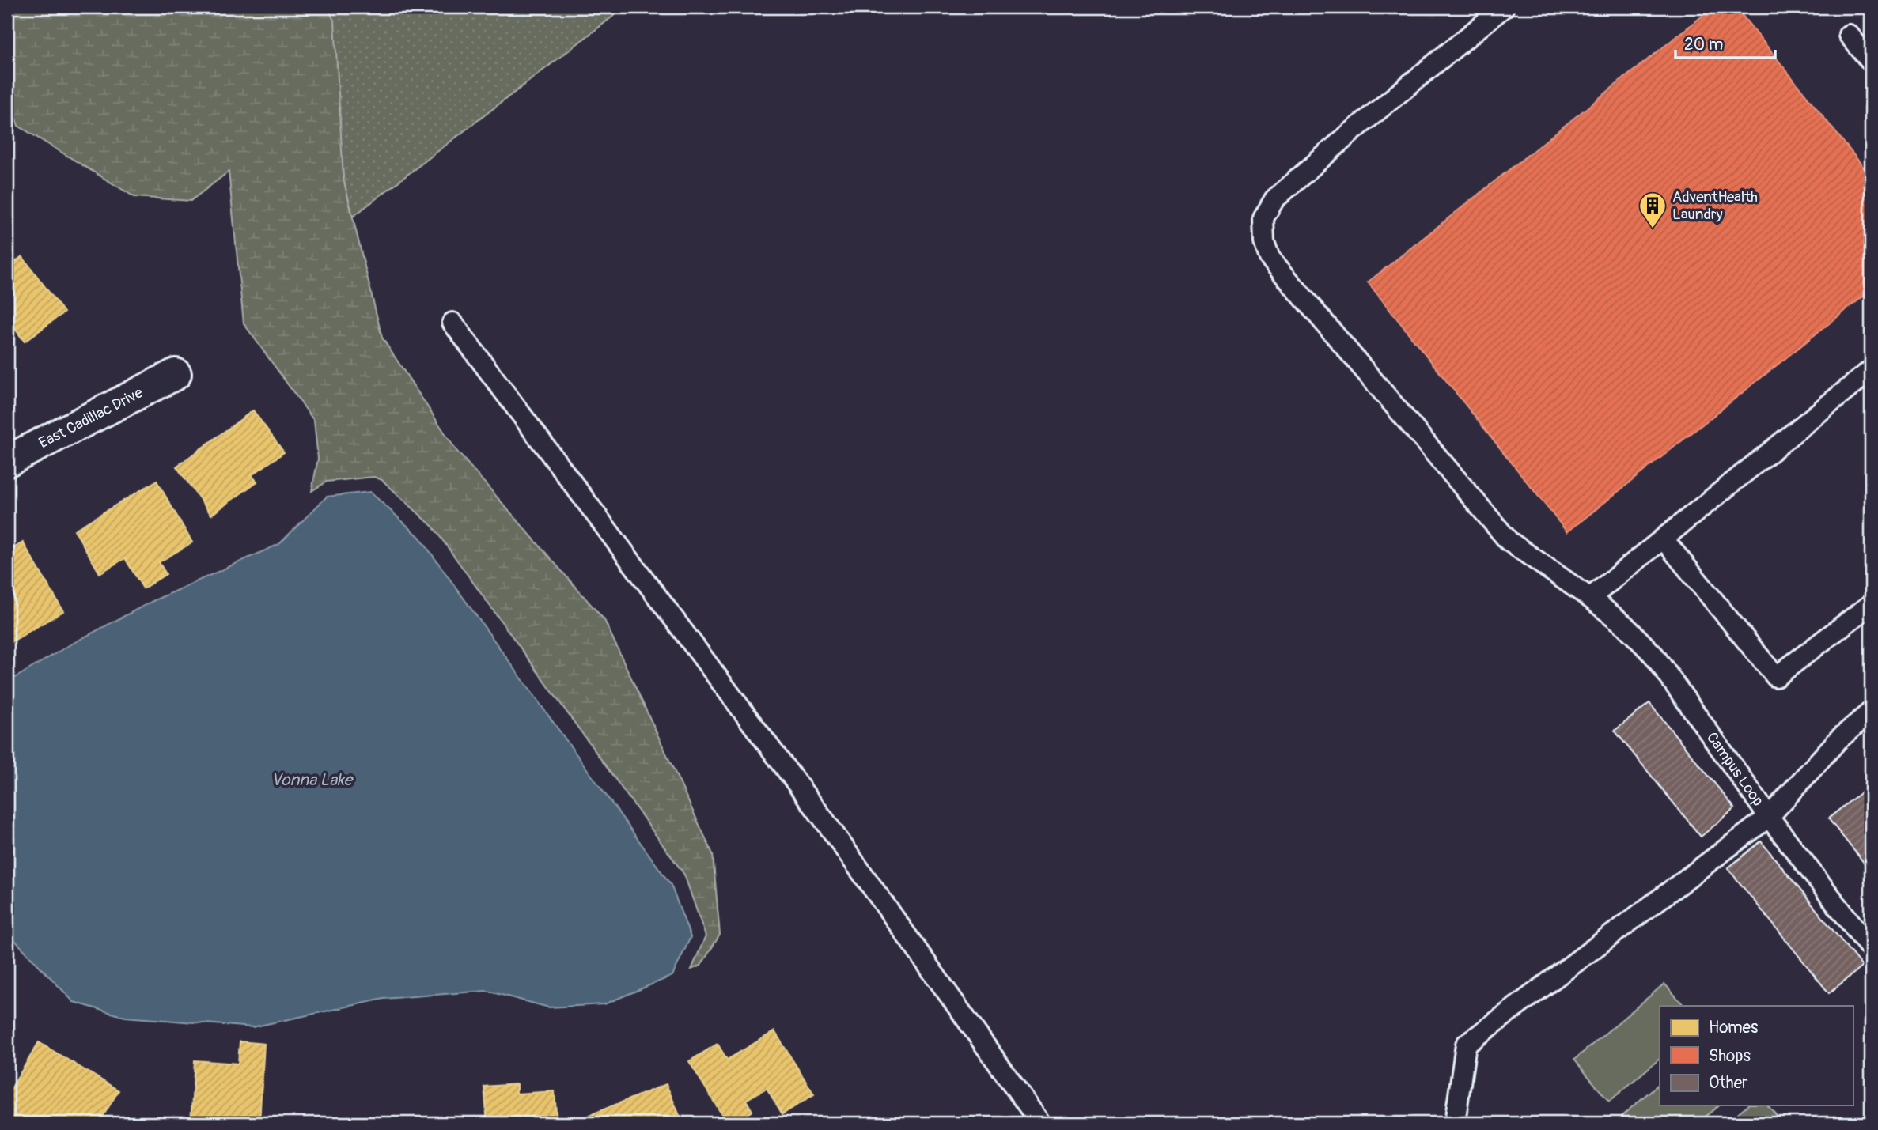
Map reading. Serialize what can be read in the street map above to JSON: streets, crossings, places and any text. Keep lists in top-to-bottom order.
{
  "streets": {
    "street": ["East Cadillac Drive"],
    "lane": ["Campus Loop"]
  },
  "water": ["Vonna Lake"],
  "places": {
    "building": ["AdventHealth Laundry"]
  },
  "legend": ["Homes", "Shops", "Other"],
  "scale_bar": "20 m"
}
